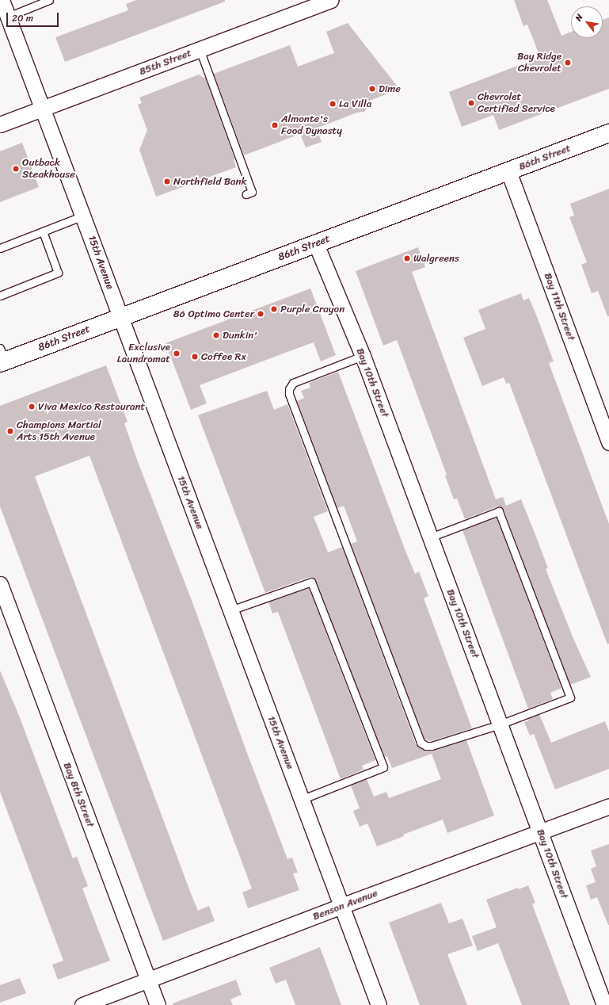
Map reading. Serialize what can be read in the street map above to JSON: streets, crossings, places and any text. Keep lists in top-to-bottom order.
{
  "streets": {
    "main road": ["86th Street"],
    "street": [
      "85th Street",
      "15th Avenue",
      "Bay 11th Street",
      "Bay 10th Street",
      "Bay 8th Street",
      "Benson Avenue"
    ]
  },
  "crossings": [
    ["85th Street", "15th Avenue"],
    ["86th Street", "15th Avenue"],
    ["86th Street", "Bay 11th Street"],
    ["86th Street", "Bay 10th Street"],
    ["15th Avenue", "Benson Avenue"],
    ["Bay 10th Street", "Benson Avenue"],
    ["Bay 8th Street", "Benson Avenue"]
  ],
  "places": [
    "Bay Ridge Chevrolet",
    "Dime",
    "Chevrolet Certified Service",
    "La Villa",
    "Almonte's Food Dynasty",
    "Outback Steakhouse",
    "Northfield Bank",
    "Walgreens",
    "Purple Crayon",
    "86 Optimo Center",
    "Dunkin'",
    "Exclusive Laundromat",
    "Coffee Rx",
    "Viva Mexico Restaurant",
    "Champions Martial Arts 15th Avenue"
  ],
  "scale_bar": "20 m",
  "north": "top left"
}
